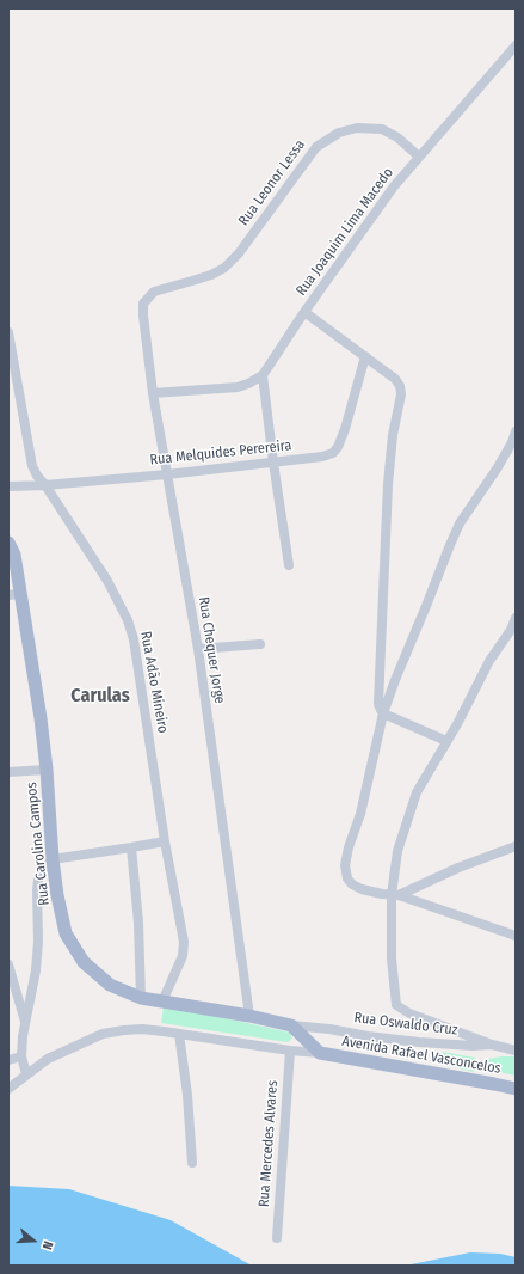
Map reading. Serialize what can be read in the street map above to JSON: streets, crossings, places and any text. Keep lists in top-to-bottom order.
{
  "streets": {
    "main road": ["Rua Carolina Campos", "Avenida Rafael Vasconcelos"],
    "street": [
      "Rua Leonor Lessa",
      "Rua Joaquim Lima Macedo",
      "Rua Melquides Perereira",
      "Rua Chequer Jorge",
      "Rua Adão Mineiro",
      "Rua Oswaldo Cruz",
      "Rua Mercedes Alvares"
    ]
  },
  "crossings": [
    ["Rua Leonor Lessa", "Rua Joaquim Lima Macedo"],
    ["Rua Leonor Lessa", "Rua Chequer Jorge"],
    ["Rua Melquides Perereira", "Rua Chequer Jorge"],
    ["Rua Melquides Perereira", "Rua Adão Mineiro"],
    ["Rua Chequer Jorge", "Rua Carolina Campos"],
    ["Rua Adão Mineiro", "Rua Carolina Campos"],
    ["Rua Carolina Campos", "Rua Oswaldo Cruz"]
  ],
  "districts": ["Carulas"],
  "north": "right"
}
